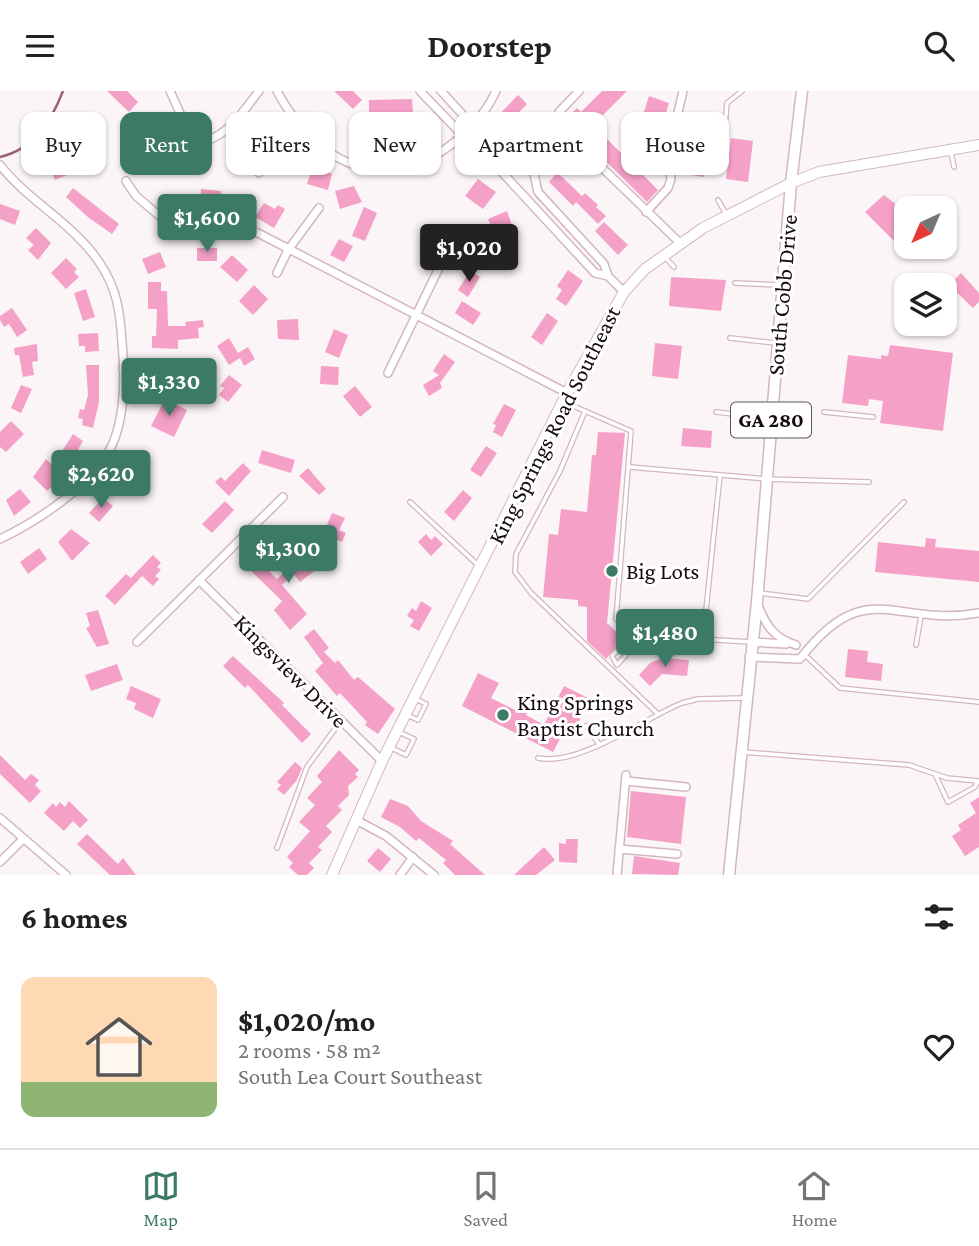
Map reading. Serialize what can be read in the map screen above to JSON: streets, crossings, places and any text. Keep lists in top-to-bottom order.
{
  "streets": {
    "main road": ["South Cobb Drive", "GA 280"],
    "street": ["King Springs Road Southeast", "Kingsview Drive"]
  },
  "crossings": [
    ["South Cobb Drive", "King Springs Road Southeast"],
    ["King Springs Road Southeast", "Kingsview Drive"]
  ],
  "places": ["Big Lots", "King Springs Baptist Church"],
  "north": "bottom left",
  "page": {
    "header": "Doorstep",
    "chip": [
      "Buy",
      "Rent",
      "Filters",
      "New",
      "Apartment",
      "House"
    ],
    "price": [
      "$1,600",
      "$1,020",
      "$1,330",
      "$2,620",
      "$1,300",
      "$1,480"
    ],
    "heading": "6 homes",
    "list": [
      {
        "name": "$1,020/mo",
        "note": "2 rooms · 58 m² · South Lea Court Southeast"
      }
    ],
    "tabs": ["Map", "Saved", "Home"]
  }
}
